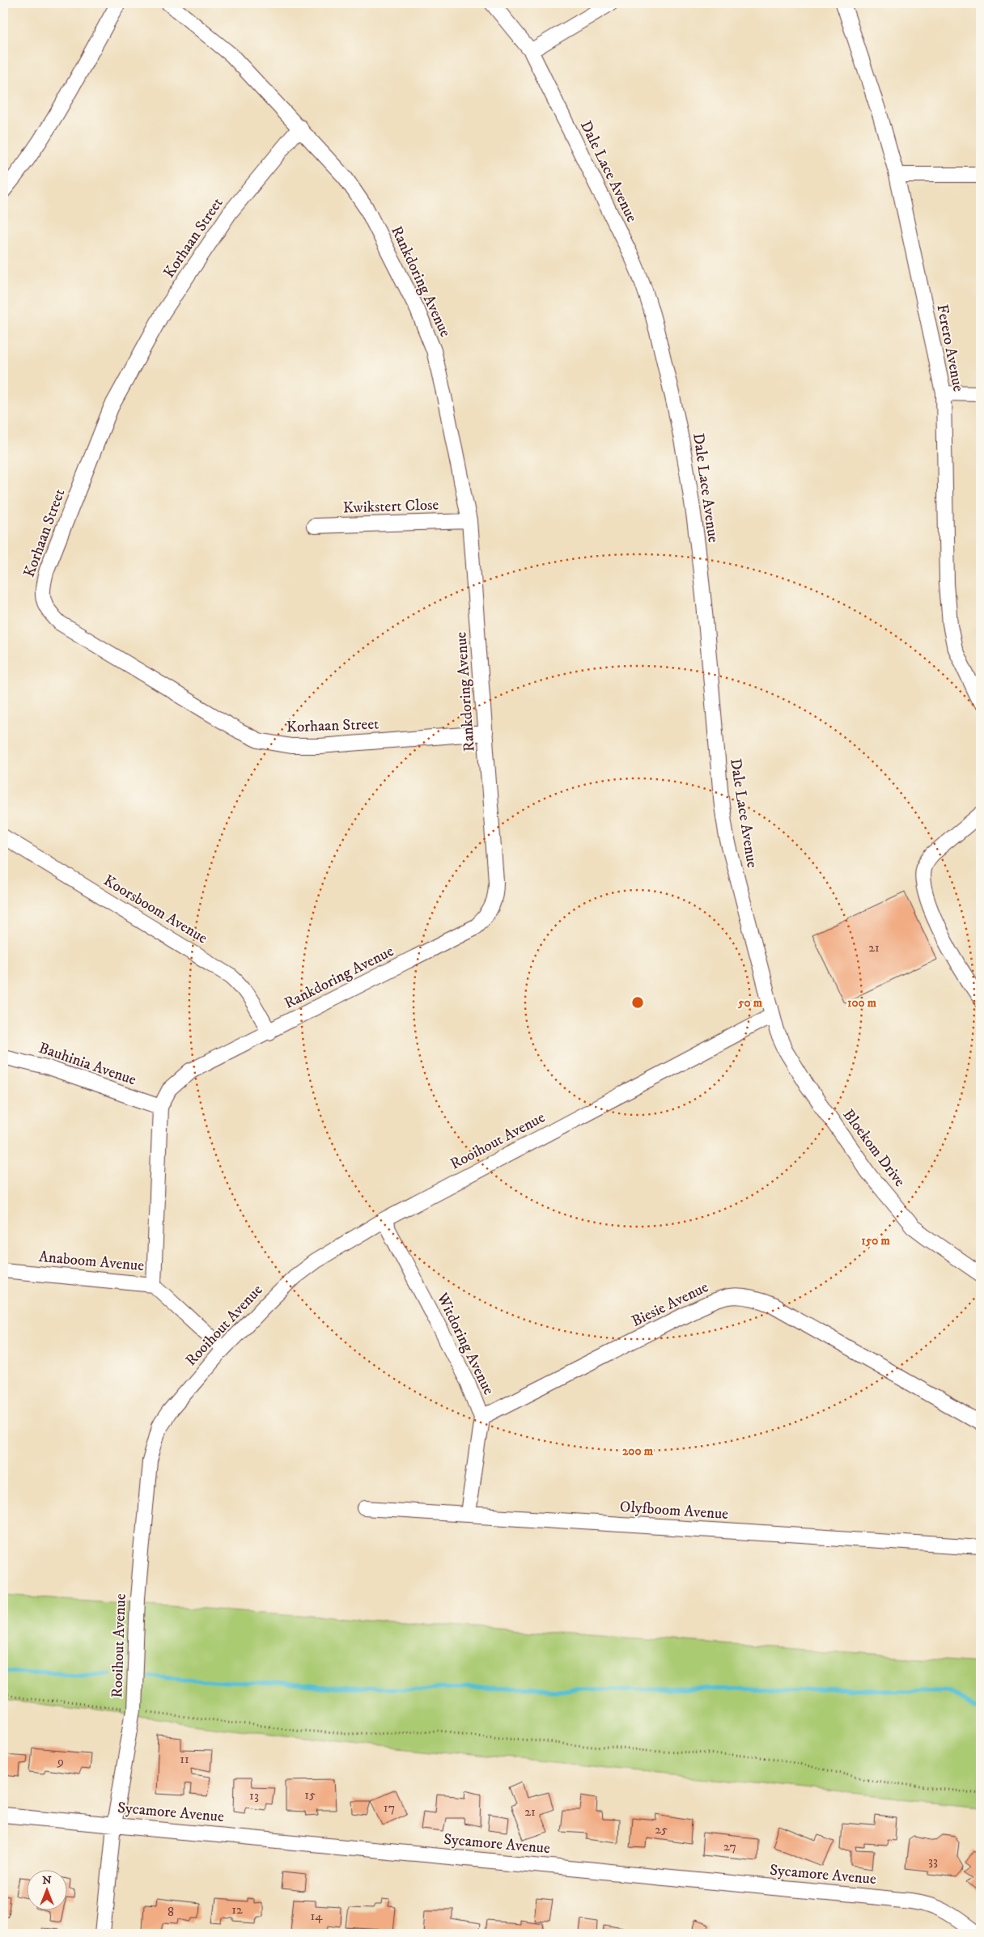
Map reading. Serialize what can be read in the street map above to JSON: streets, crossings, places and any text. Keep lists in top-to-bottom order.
{
  "streets": {
    "street": [
      "Dale Lace Avenue",
      "Korhaan Street",
      "Rankdoring Avenue",
      "Ferero Avenue",
      "Kwikstert Close",
      "Koorsboom Avenue",
      "Bauhinia Avenue",
      "Rooihout Avenue",
      "Bloekom Drive",
      "Anaboom Avenue",
      "Biesie Avenue",
      "Witdoring Avenue",
      "Olyfboom Avenue",
      "Sycamore Avenue"
    ]
  },
  "crossings": [
    ["Dale Lace Avenue", "Rooihout Avenue"],
    ["Dale Lace Avenue", "Bloekom Drive"],
    ["Korhaan Street", "Rankdoring Avenue"],
    ["Rankdoring Avenue", "Kwikstert Close"],
    ["Rankdoring Avenue", "Koorsboom Avenue"],
    ["Rankdoring Avenue", "Bauhinia Avenue"],
    ["Rankdoring Avenue", "Anaboom Avenue"],
    ["Rooihout Avenue", "Bloekom Drive"],
    ["Rooihout Avenue", "Anaboom Avenue"],
    ["Rooihout Avenue", "Witdoring Avenue"],
    ["Rooihout Avenue", "Sycamore Avenue"],
    ["Biesie Avenue", "Witdoring Avenue"],
    ["Witdoring Avenue", "Olyfboom Avenue"]
  ],
  "house_numbers": [
    "21",
    "11",
    "9",
    "15",
    "13",
    "17",
    "21",
    "25",
    "27",
    "33",
    "12",
    "8",
    "14"
  ],
  "north": "top",
  "rings": [
    "50 m",
    "100 m",
    "150 m",
    "200 m"
  ]
}
